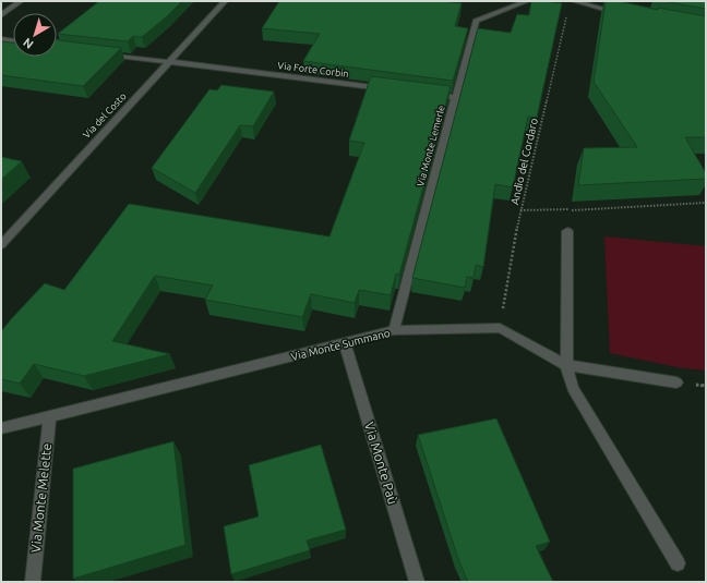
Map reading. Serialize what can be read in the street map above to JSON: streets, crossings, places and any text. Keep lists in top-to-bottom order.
{
  "streets": {
    "street": [
      "Via Forte Corbin",
      "Via del Costo",
      "Via Monte Lemerle",
      "Via Monte Summano",
      "Via Monte Paù",
      "Via Monte Melette"
    ],
    "path": ["Andio del Cordaro"]
  },
  "crossings": [
    ["Via Forte Corbin", "Via del Costo"],
    ["Via Monte Lemerle", "Via Monte Summano"],
    ["Andio del Cordaro", "Via Monte Summano"],
    ["Via Monte Summano", "Via Monte Paù"],
    ["Via Monte Summano", "Via Monte Melette"]
  ],
  "north": "bottom left"
}
